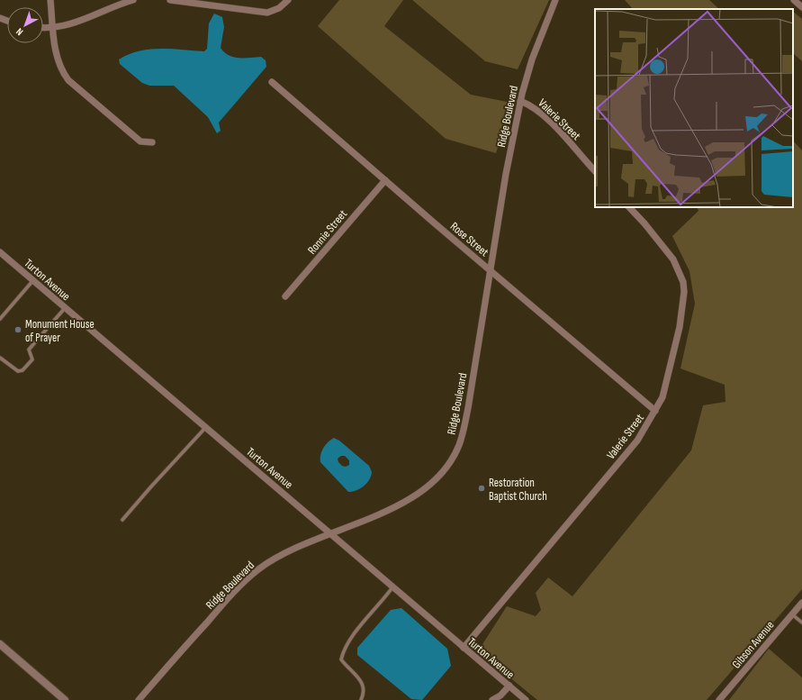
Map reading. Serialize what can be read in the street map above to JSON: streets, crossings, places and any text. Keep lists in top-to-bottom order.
{
  "streets": {
    "street": [
      "Ridge Boulevard",
      "Valerie Street",
      "Ronnie Street",
      "Rose Street",
      "Turton Avenue",
      "Gibson Avenue"
    ]
  },
  "crossings": [
    ["Ridge Boulevard", "Valerie Street"],
    ["Ridge Boulevard", "Rose Street"],
    ["Ridge Boulevard", "Turton Avenue"],
    ["Valerie Street", "Rose Street"],
    ["Valerie Street", "Turton Avenue"],
    ["Ronnie Street", "Rose Street"]
  ],
  "places": ["Monument House of Prayer", "Restoration Baptist Church"],
  "north": "bottom left"
}
